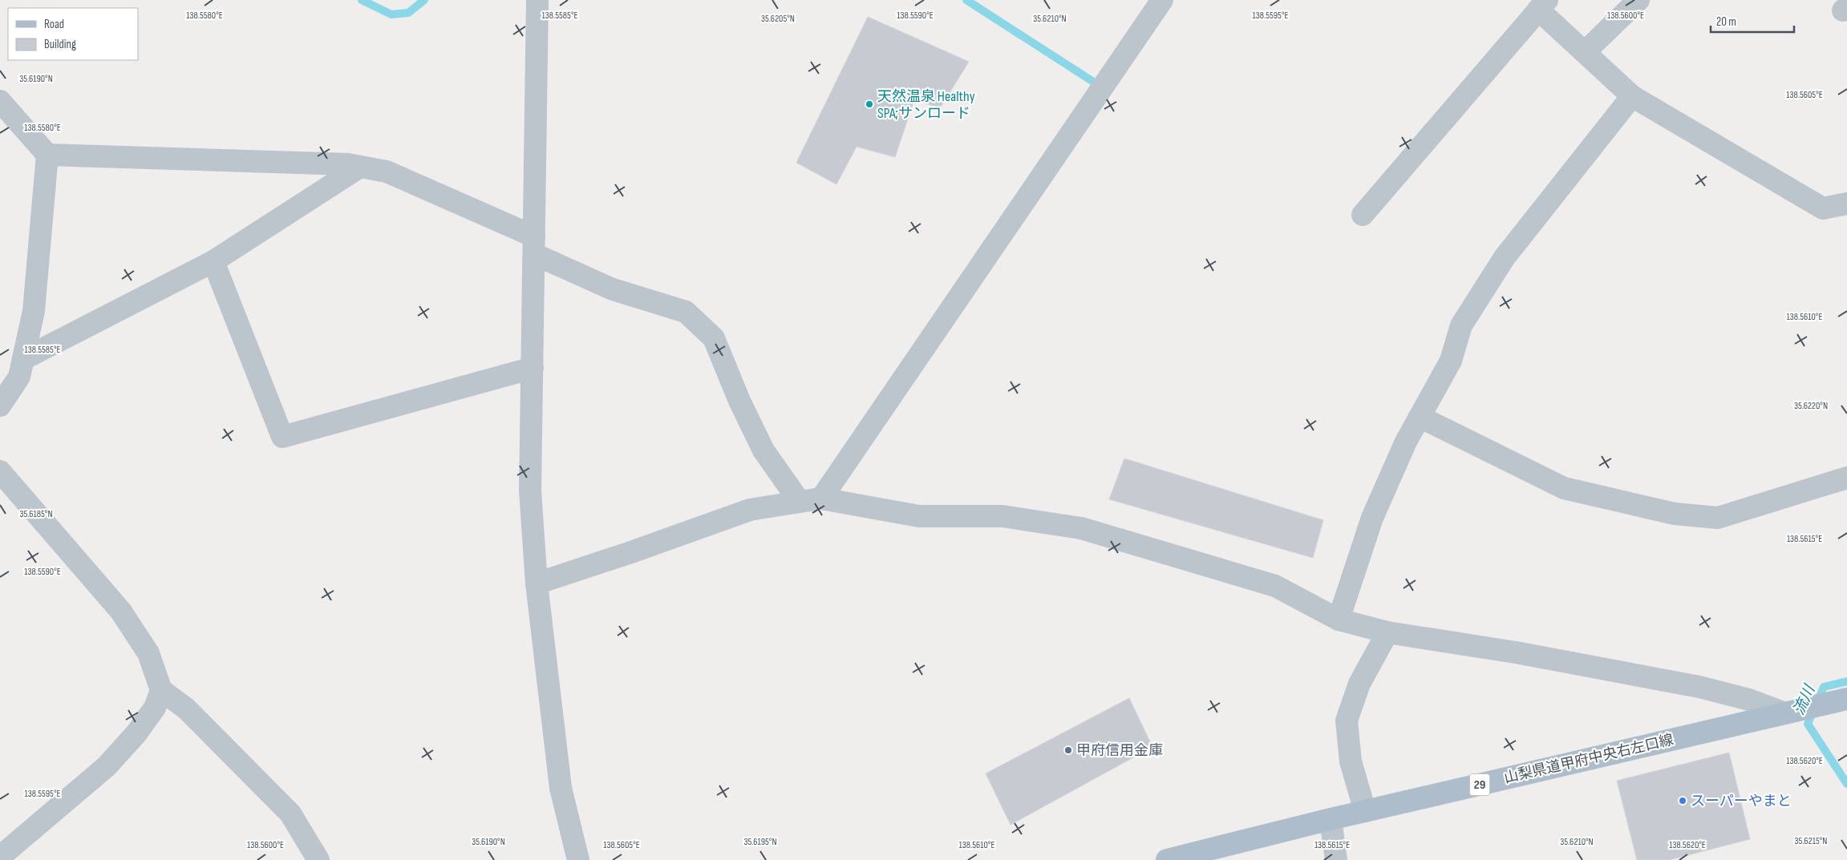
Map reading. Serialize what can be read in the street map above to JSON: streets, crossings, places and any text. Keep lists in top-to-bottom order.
{
  "streets": {
    "main road": ["山梨県道甲府中央右左口線", "29"]
  },
  "water": ["流川"],
  "places": ["天然温泉 Healthy SPA;サンロード", "甲府信用金庫", "スーパーやまと"],
  "legend": ["Road", "Building"],
  "scale_bar": "20 m",
  "coordinates": [
    "138.5580°E",
    "138.5585°E",
    "138.5590°E",
    "138.5595°E",
    "138.5600°E",
    "35.6205°N",
    "35.6210°N",
    "35.6190°N",
    "138.5605°E",
    "138.5610°E",
    "35.6220°N",
    "35.6185°N",
    "138.5615°E",
    "138.5620°E",
    "35.6215°N",
    "35.6195°N"
  ]
}
